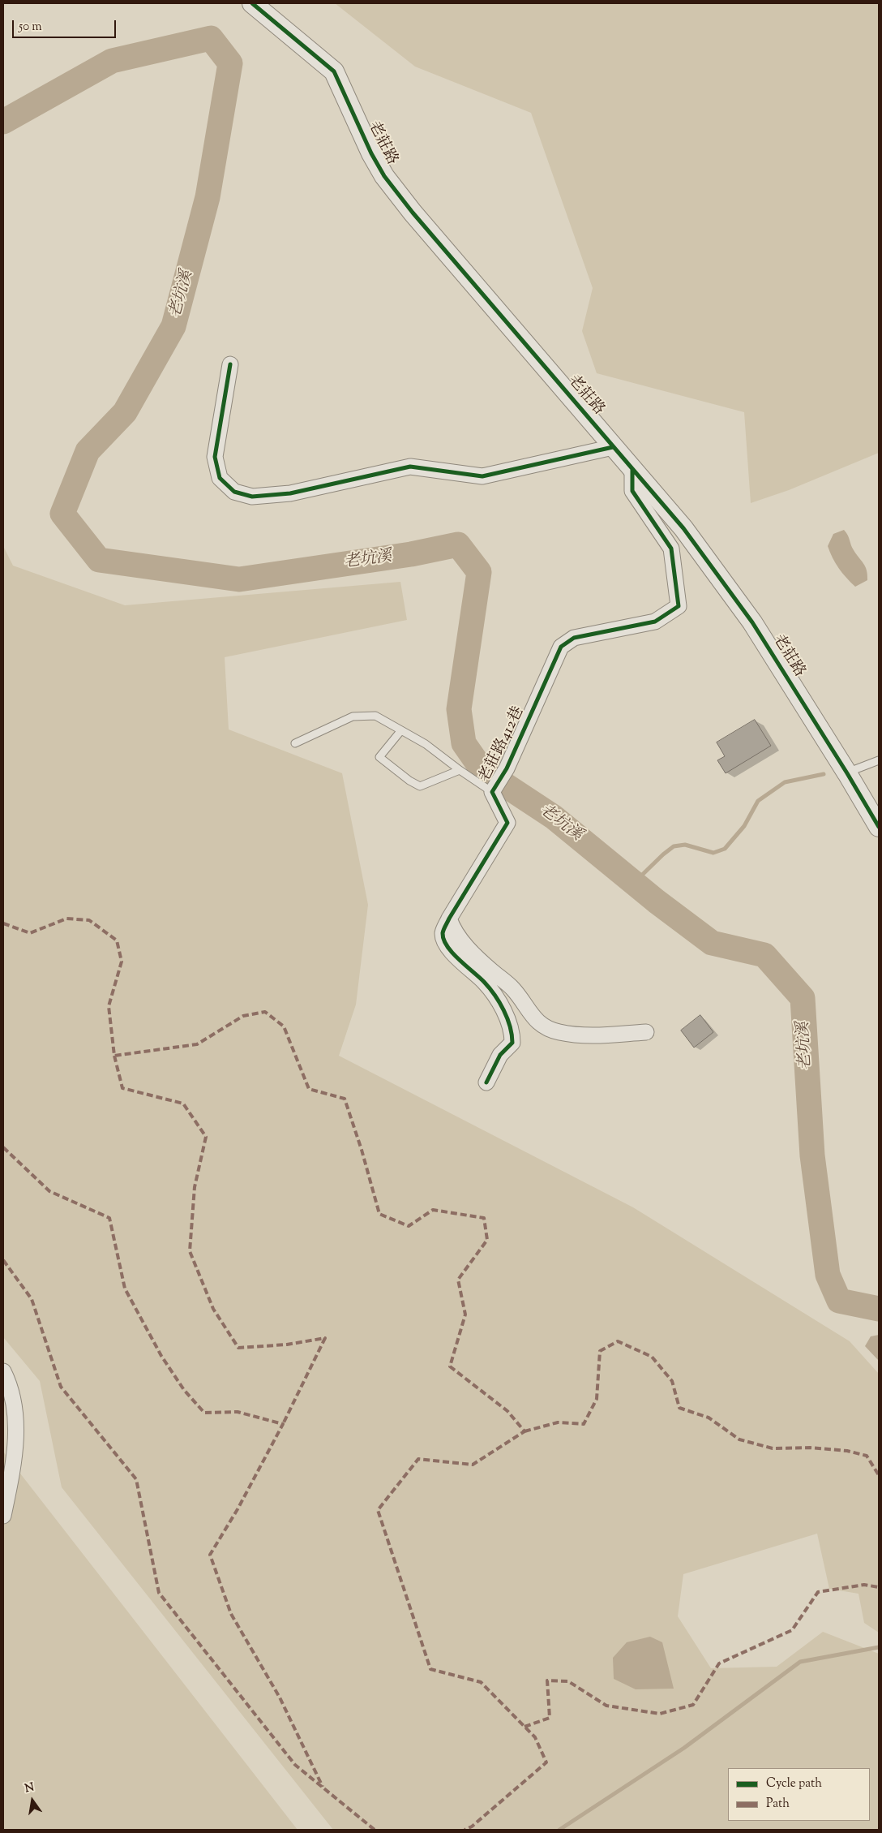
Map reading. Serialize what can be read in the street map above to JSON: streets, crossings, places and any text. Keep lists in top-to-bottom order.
{
  "streets": {
    "street": ["老莊路", "老莊路412巷"]
  },
  "crossings": [
    ["老莊路", "老莊路412巷"]
  ],
  "water": ["老坑溪"],
  "legend": ["Cycle path", "Path"],
  "scale_bar": "50 m",
  "north": "top"
}
